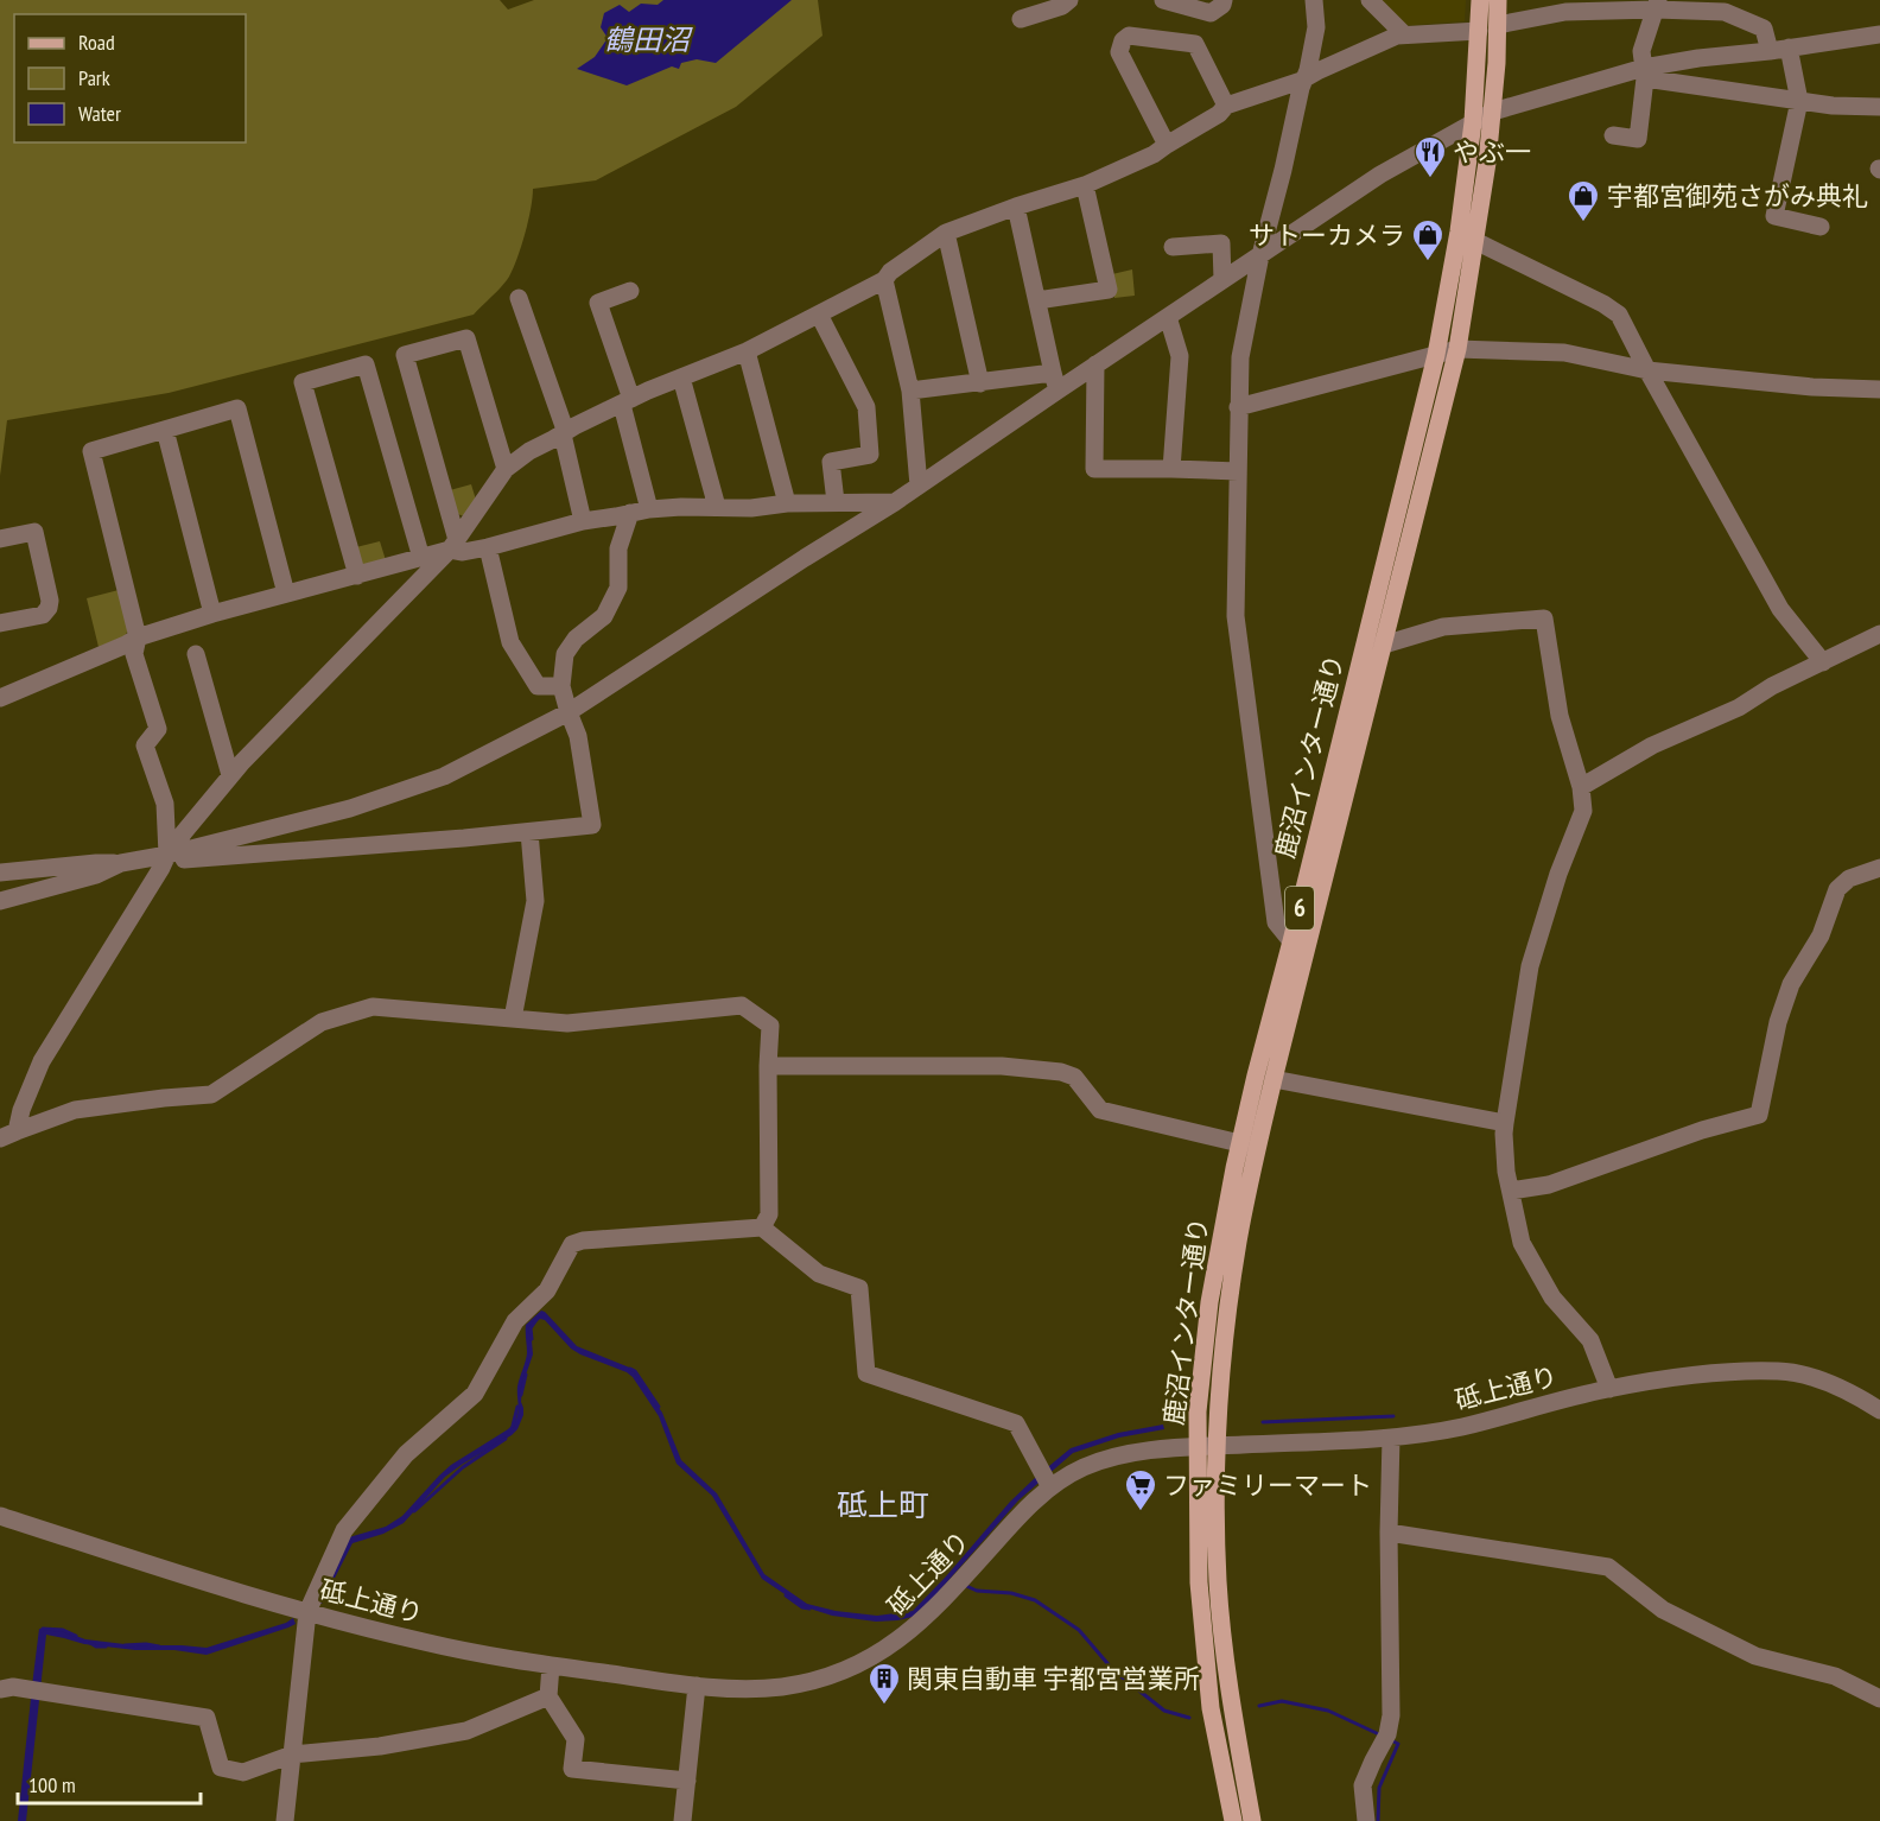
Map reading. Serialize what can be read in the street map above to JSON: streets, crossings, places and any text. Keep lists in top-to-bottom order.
{
  "streets": {
    "main road": ["鹿沼インター通り", "6"],
    "street": ["砥上通り"]
  },
  "crossings": [
    ["鹿沼インター通り", "砥上通り"]
  ],
  "districts": ["砥上町"],
  "water": ["鶴田沼"],
  "places": {
    "restaurant": ["やぶ一"],
    "shop": ["宇都宮御苑さがみ典礼", "サトーカメラ"],
    "supermarket": ["ファミリーマート"],
    "building": ["関東自動車 宇都宮営業所"]
  },
  "legend": ["Road", "Park", "Water"],
  "scale_bar": "100 m"
}
